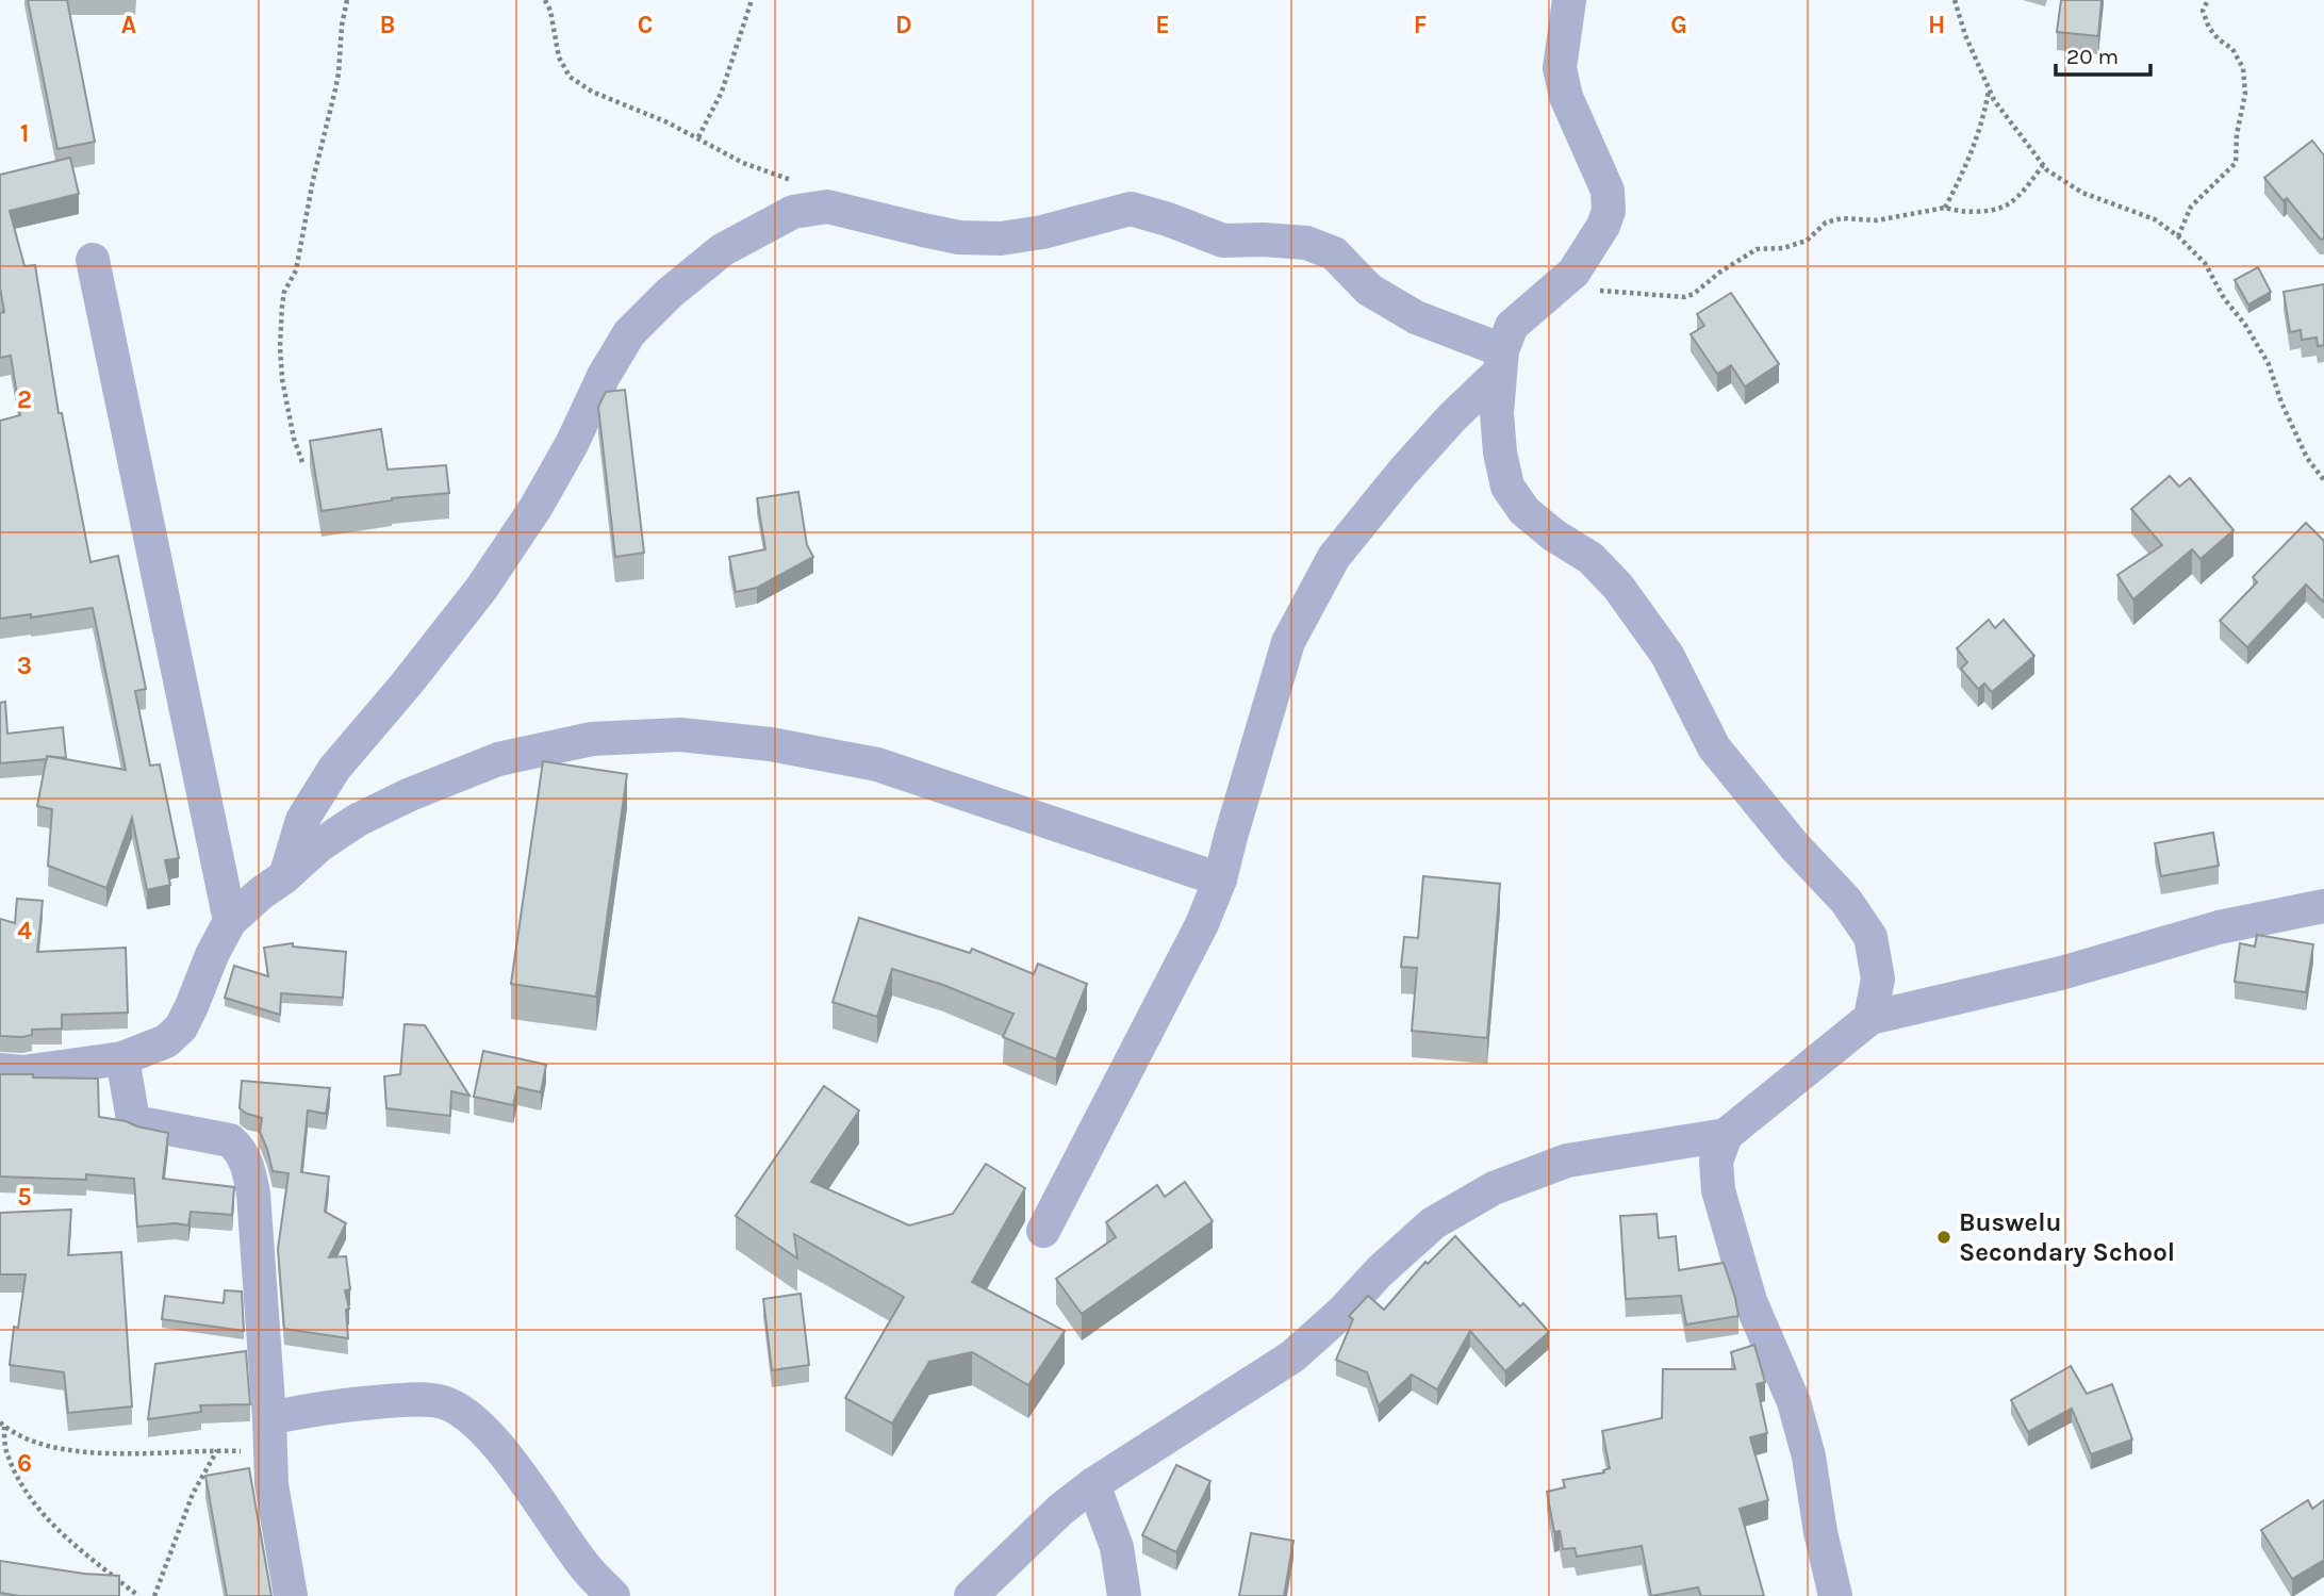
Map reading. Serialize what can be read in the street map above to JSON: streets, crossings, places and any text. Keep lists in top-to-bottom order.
{
  "places": ["Buswelu Secondary School"],
  "scale_bar": "20 m",
  "grid": {
    "columns": [
      "A",
      "B",
      "C",
      "D",
      "E",
      "F",
      "G",
      "H"
    ],
    "rows": [
      "1",
      "2",
      "3",
      "4",
      "5",
      "6"
    ]
  }
}
